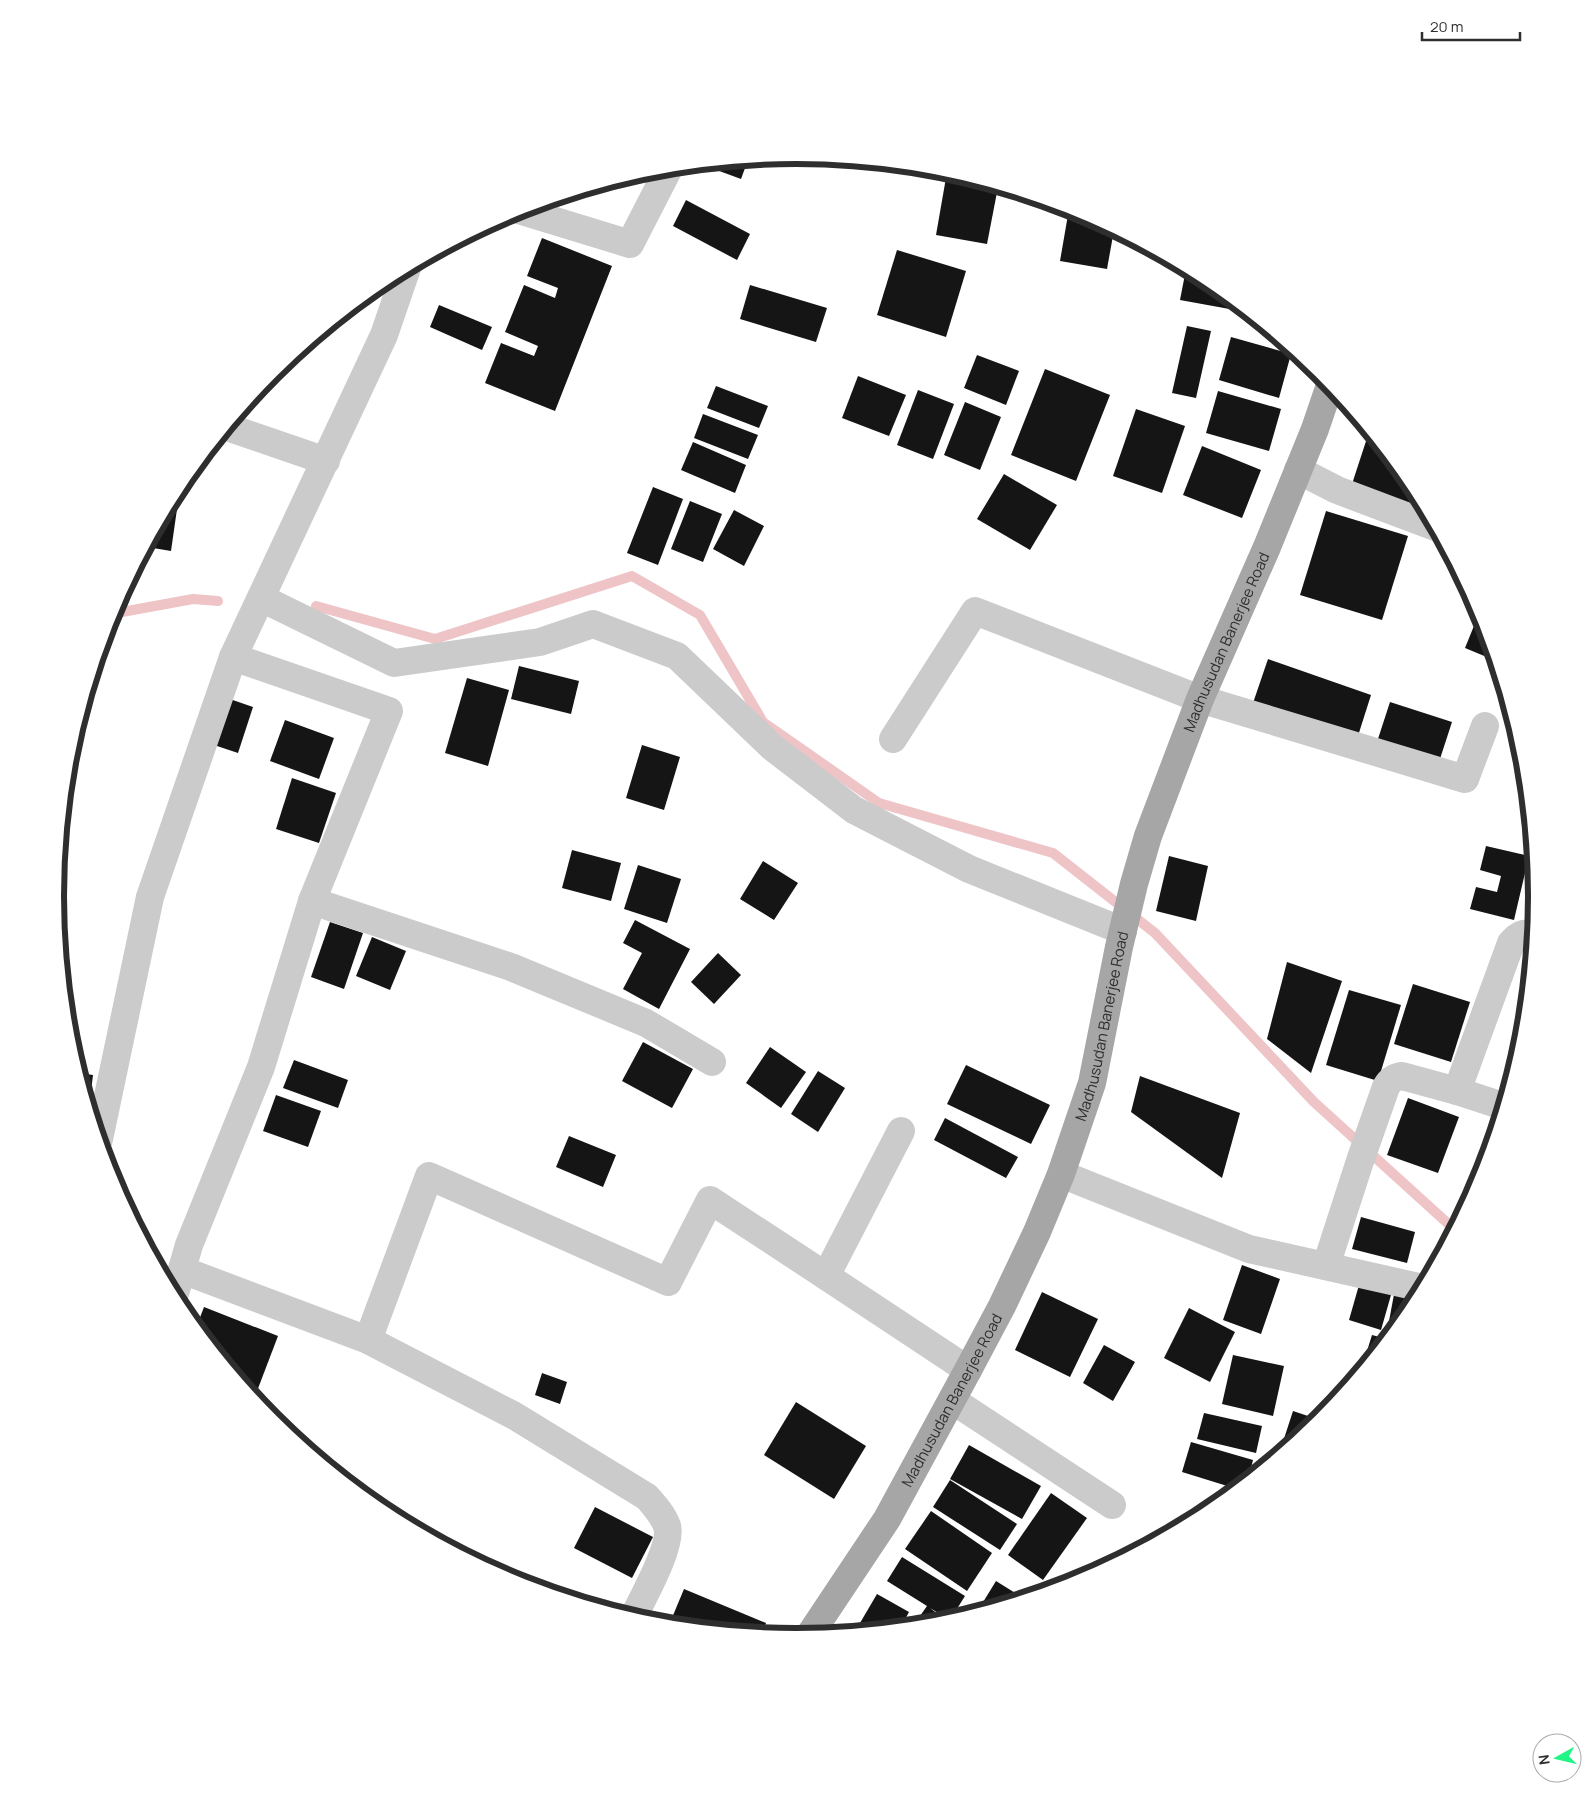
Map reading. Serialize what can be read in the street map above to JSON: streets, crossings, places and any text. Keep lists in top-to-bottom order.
{
  "streets": {
    "main road": ["Madhusudan Banerjee Road"]
  },
  "scale_bar": "20 m",
  "north": "left"
}
